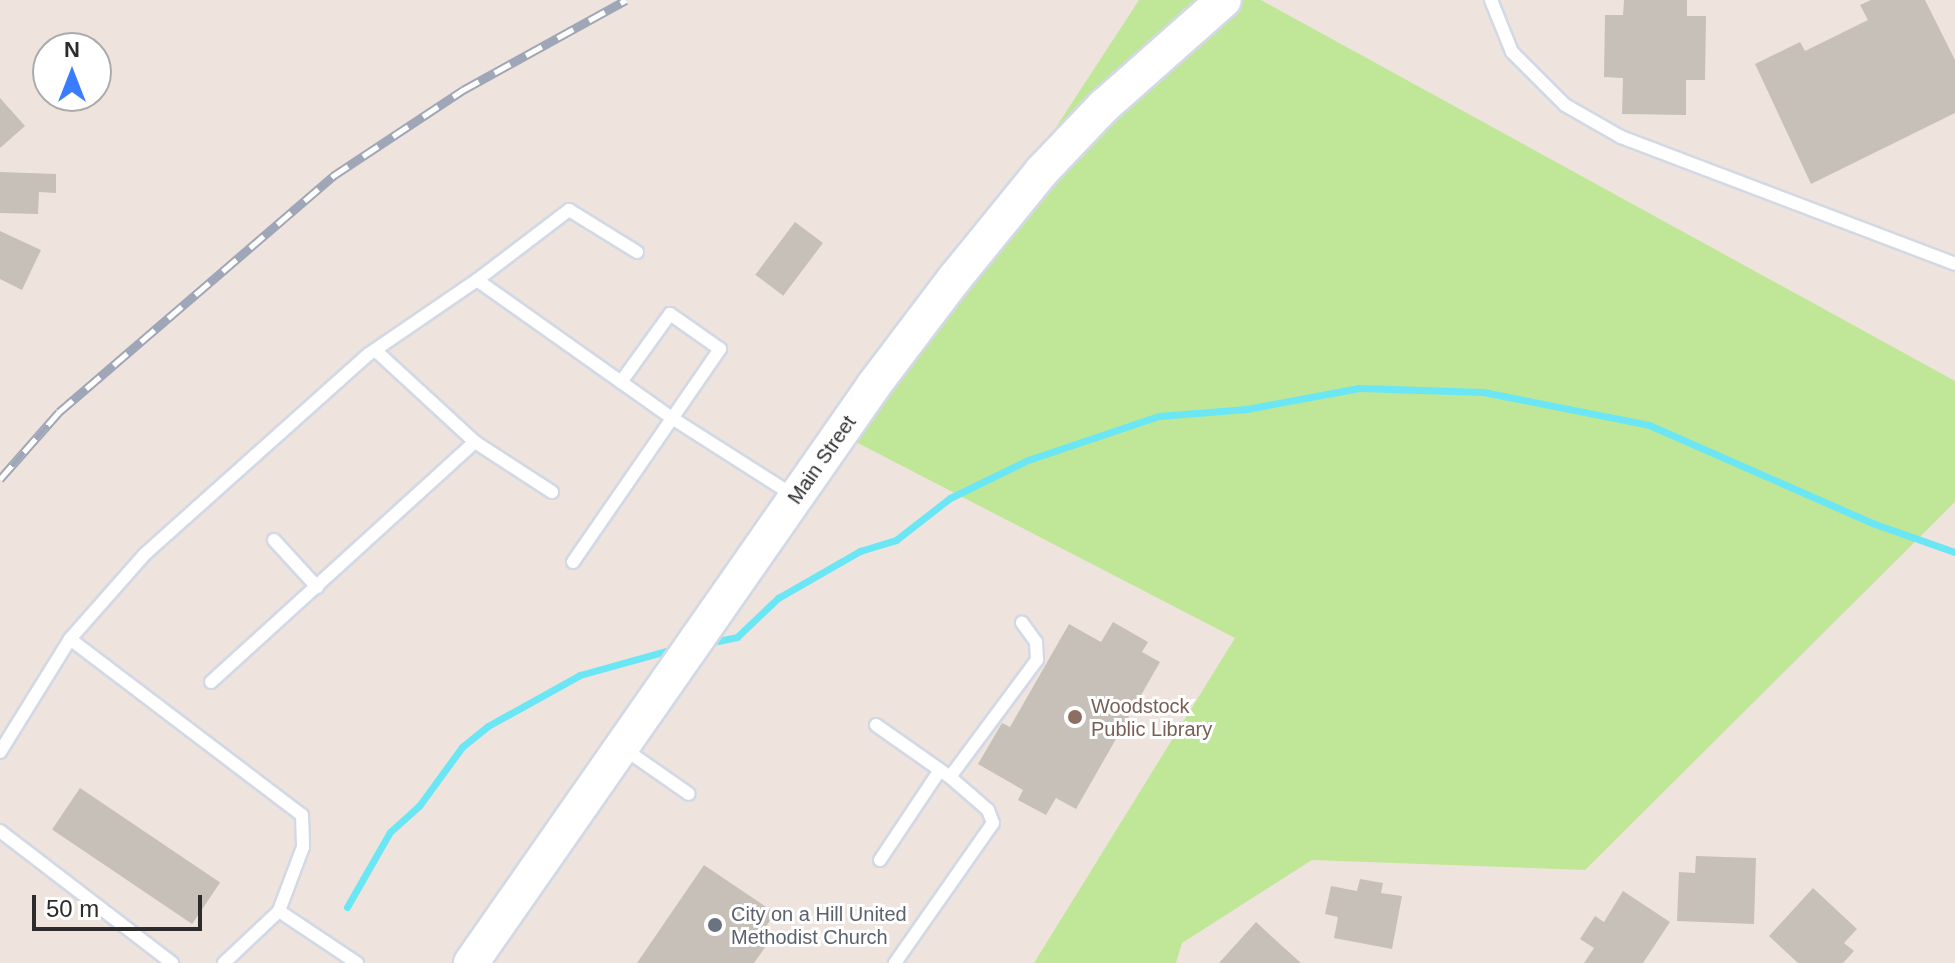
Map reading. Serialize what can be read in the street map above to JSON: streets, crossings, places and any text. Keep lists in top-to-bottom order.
{
  "streets": {
    "main road": ["Main Street"]
  },
  "places": ["Woodstock Public Library", "City on a Hill United Methodist Church"],
  "scale_bar": "50 m",
  "north": "top"
}
